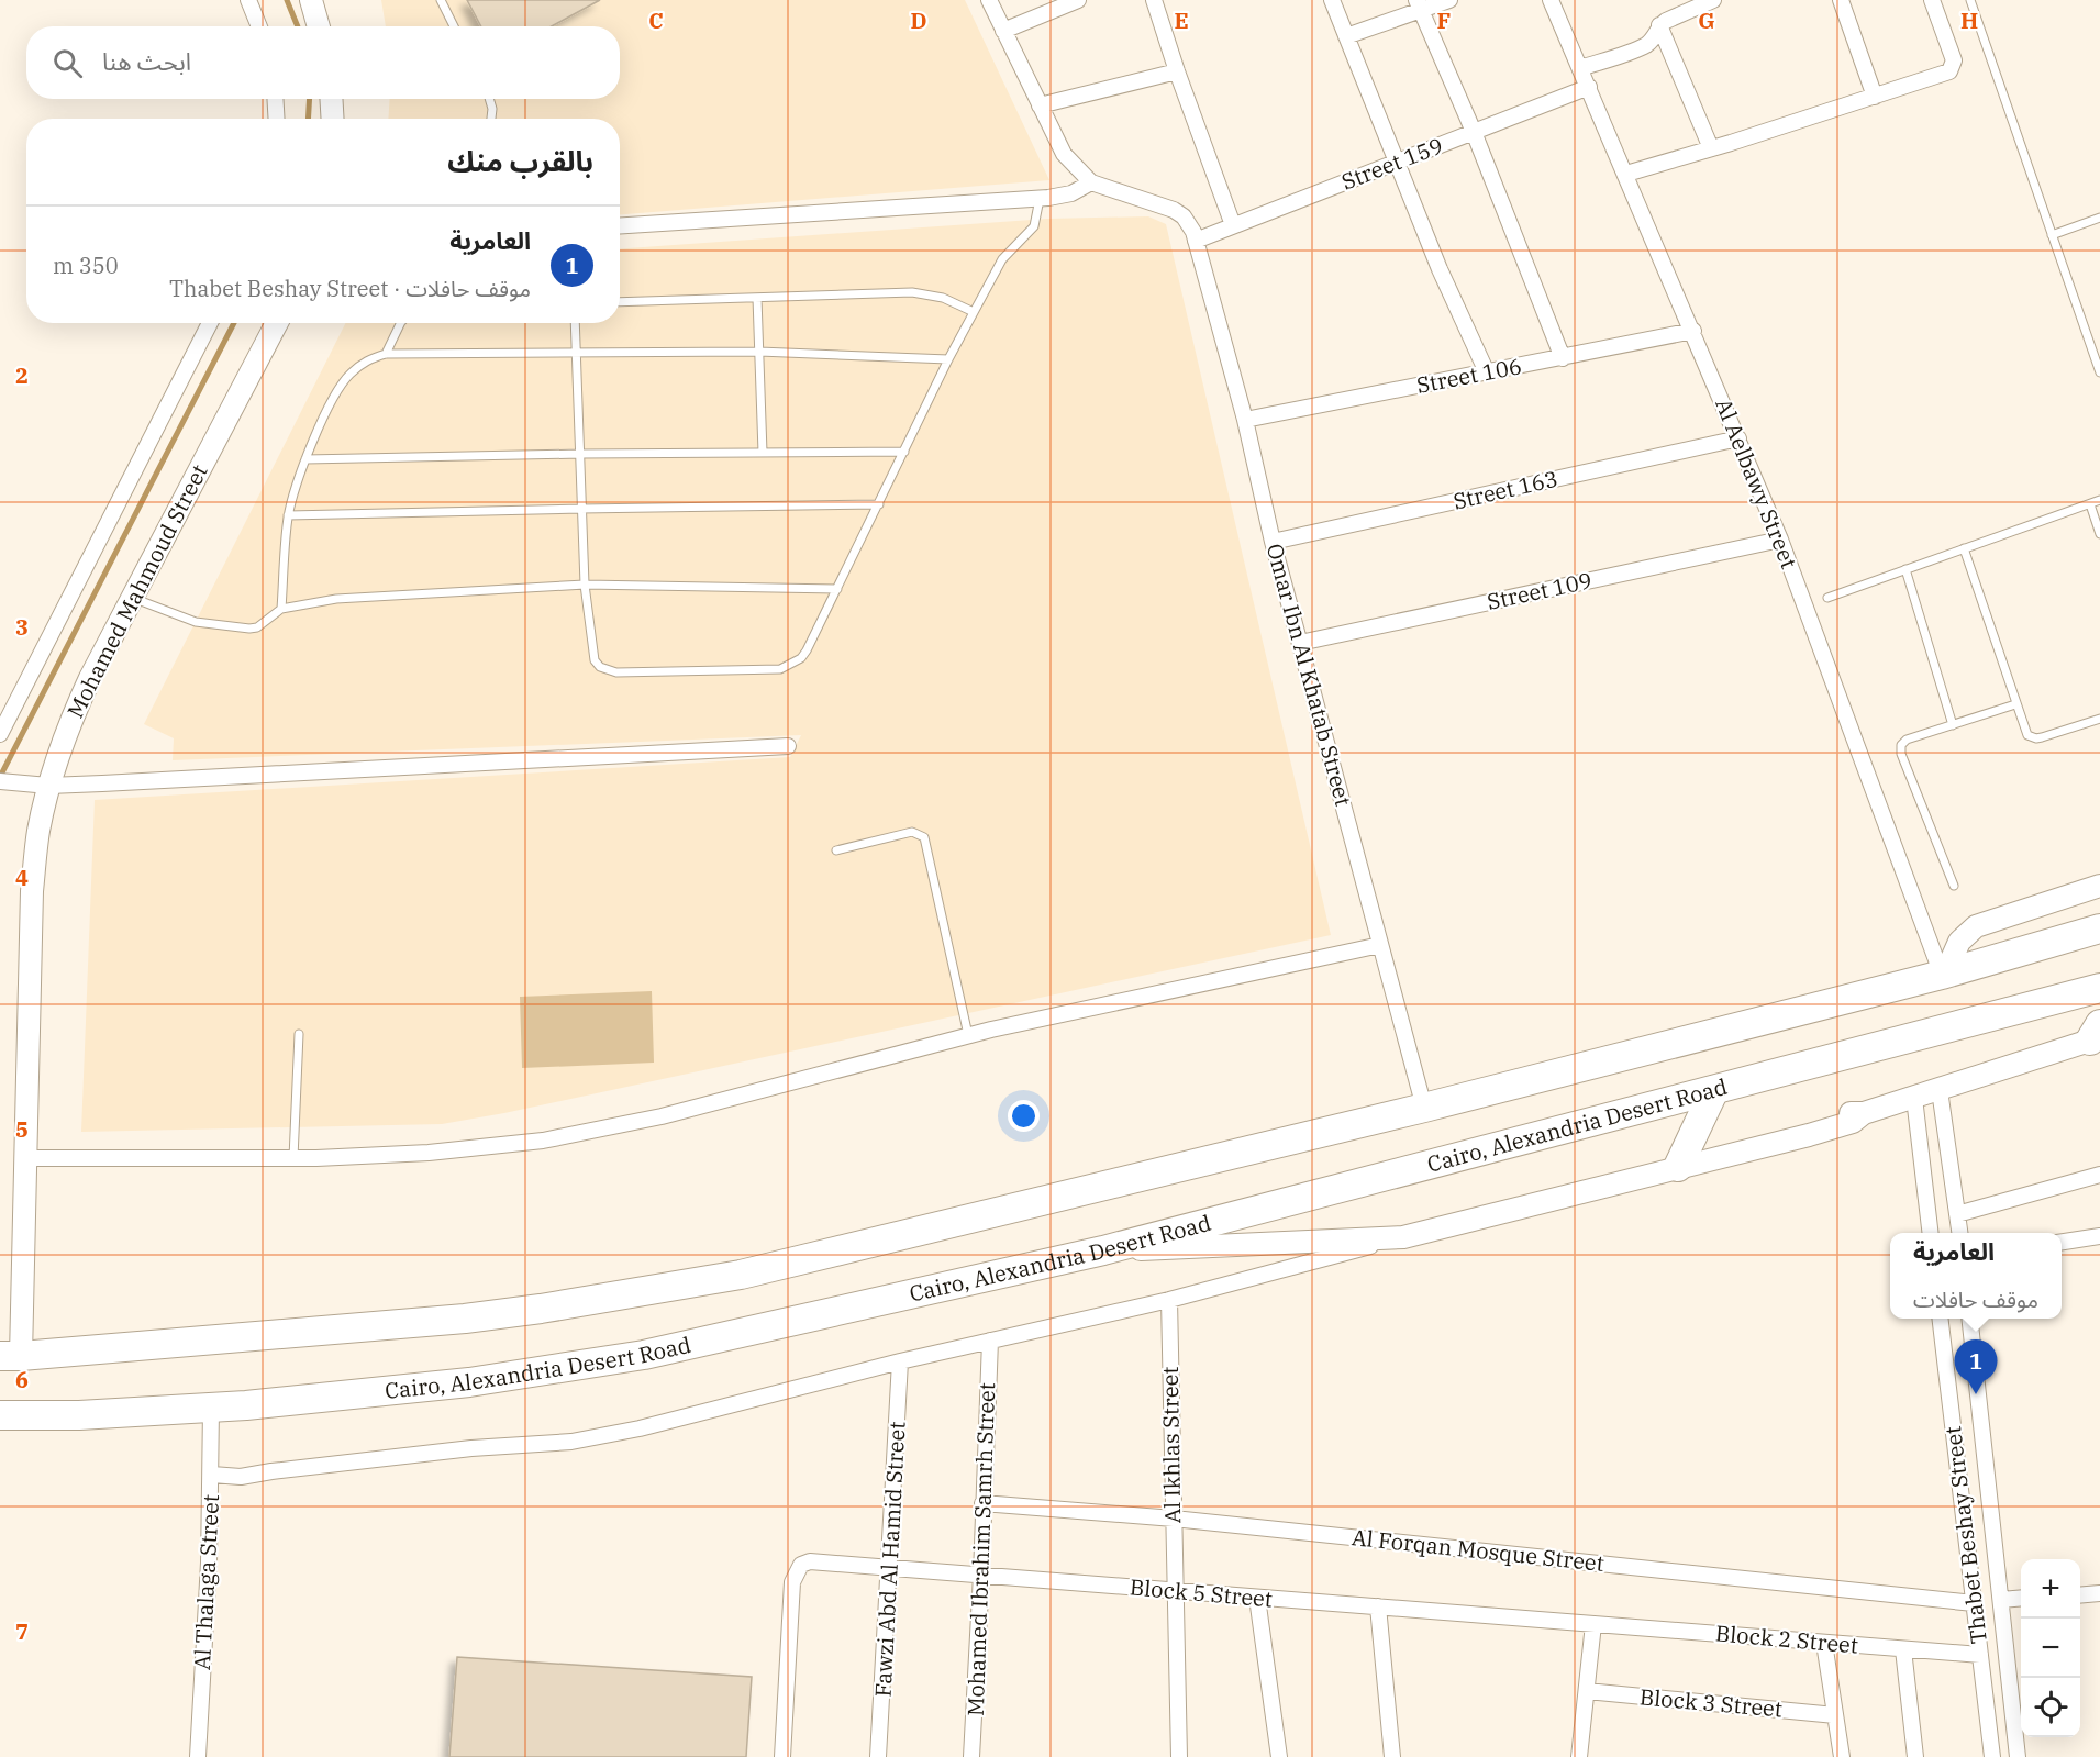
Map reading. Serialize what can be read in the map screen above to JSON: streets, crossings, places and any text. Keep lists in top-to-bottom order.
{
  "streets": {
    "highway": ["Cairo, Alexandria Desert Road"],
    "street": [
      "Street 159",
      "Street 106",
      "Al Aelbawy Street",
      "Street 163",
      "Mohamed Mahmoud Street",
      "Street 109",
      "Omar Ibn Al Khatab Street",
      "Al Ikhlas Street",
      "Thabet Beshay Street",
      "Mohamed Ibrahim Samrh Street",
      "Al Forqan Mosque Street",
      "Fawzi Abd Al Hamid Street",
      "Al Thalaga Street",
      "Block 5 Street",
      "Block 2 Street",
      "Block 3 Street"
    ]
  },
  "crossings": [
    ["Street 159", "Al Aelbawy Street"],
    ["Street 159", "Omar Ibn Al Khatab Street"],
    ["Street 106", "Al Aelbawy Street"],
    ["Street 106", "Omar Ibn Al Khatab Street"],
    ["Al Aelbawy Street", "Street 163"],
    ["Al Aelbawy Street", "Street 109"],
    ["Street 163", "Omar Ibn Al Khatab Street"],
    ["Street 109", "Omar Ibn Al Khatab Street"],
    ["Cairo, Alexandria Desert Road", "Al Thalaga Street"],
    ["Al Ikhlas Street", "Al Forqan Mosque Street"],
    ["Al Ikhlas Street", "Block 5 Street"],
    ["Thabet Beshay Street", "Al Forqan Mosque Street"],
    ["Thabet Beshay Street", "Block 2 Street"],
    ["Mohamed Ibrahim Samrh Street", "Al Forqan Mosque Street"],
    ["Mohamed Ibrahim Samrh Street", "Block 5 Street"],
    ["Fawzi Abd Al Hamid Street", "Block 5 Street"],
    ["Block 5 Street", "Block 2 Street"]
  ],
  "page": {
    "search": "ابحث هنا",
    "heading": "بالقرب منك",
    "list": [
      {
        "mark": "1",
        "name": "العامرية",
        "note": "موقف حافلات · Thabet Beshay Street",
        "value": "350 m"
      }
    ],
    "popup": ["العامرية", "موقف حافلات"],
    "pins": "1",
    "map_buttons": ["+", "−"]
  },
  "grid": {
    "columns": [
      "C",
      "D",
      "E",
      "F",
      "G",
      "H"
    ],
    "rows": [
      "2",
      "3",
      "4",
      "5",
      "6",
      "7"
    ]
  }
}
